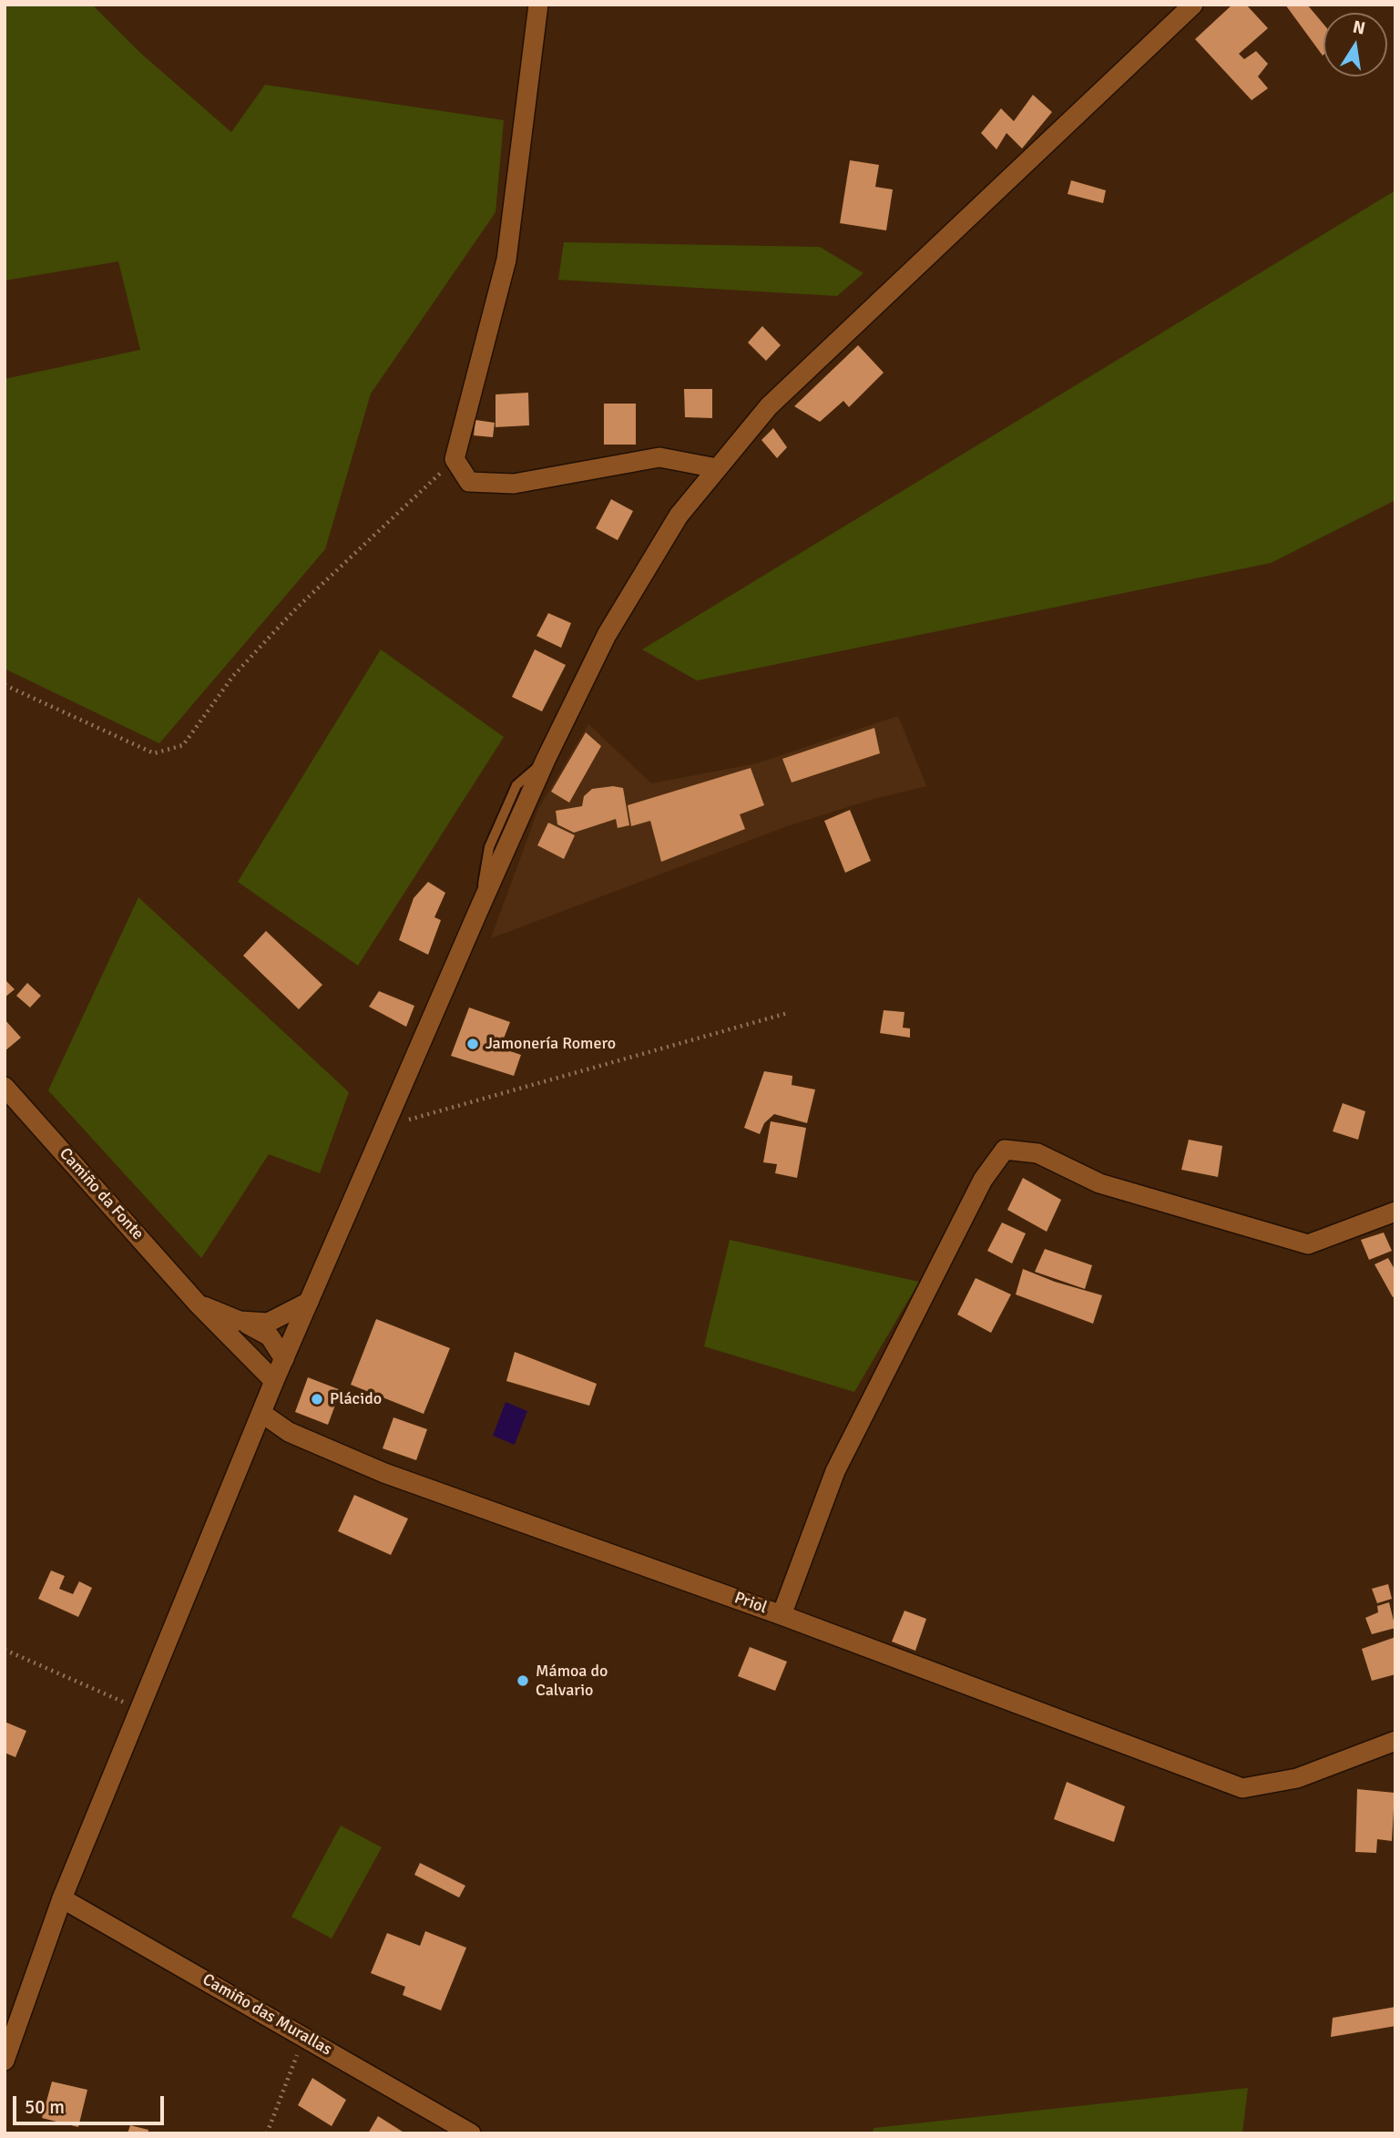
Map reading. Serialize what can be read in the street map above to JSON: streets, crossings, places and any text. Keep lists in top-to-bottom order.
{
  "streets": {
    "street": ["Camiño da Fonte", "Priol", "Camiño das Murallas"]
  },
  "places": ["Jamonería Romero", "Plácido", "Mámoa do Calvario"],
  "scale_bar": "50 m",
  "north": "top"
}
